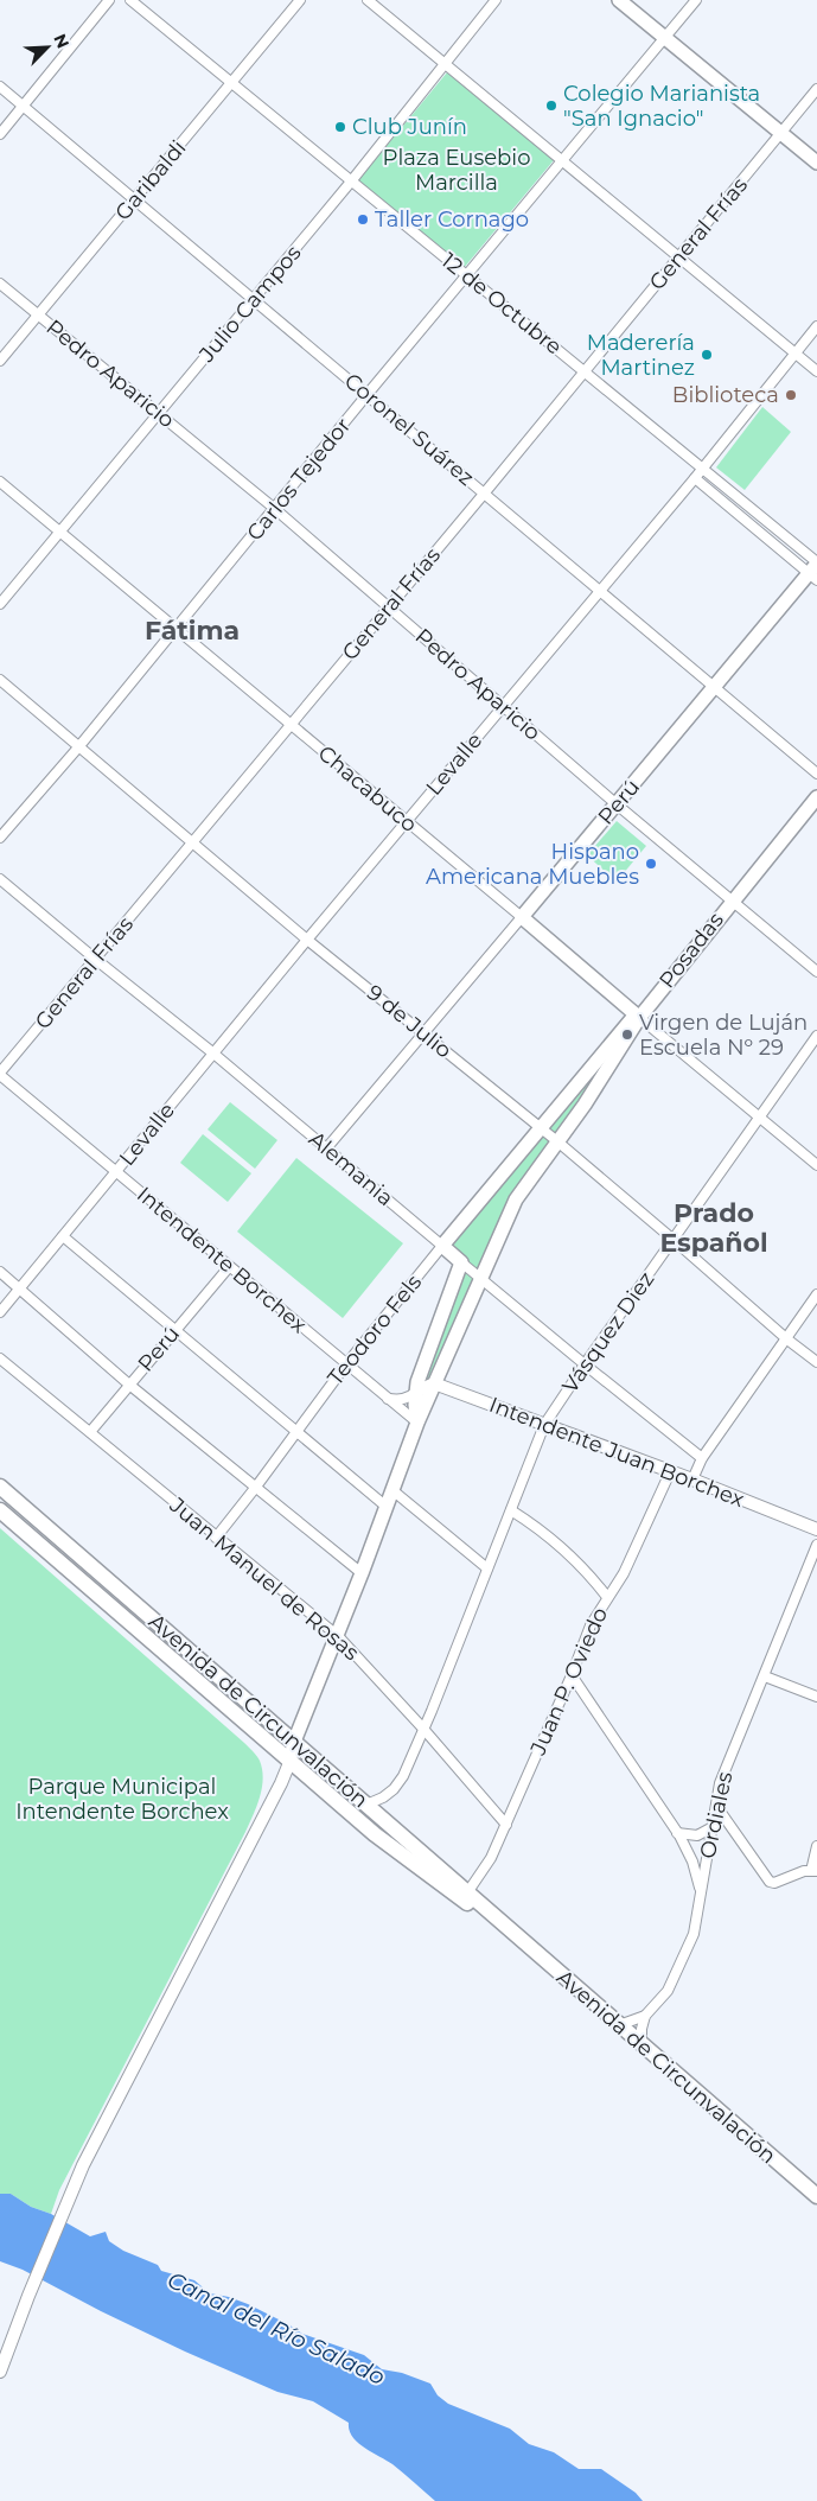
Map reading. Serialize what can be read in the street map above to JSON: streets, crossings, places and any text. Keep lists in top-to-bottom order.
{
  "streets": {
    "highway": ["Avenida de Circunvalación"],
    "main road": [
      "Chacabuco",
      "Perú",
      "Posadas",
      "Alemania",
      "Teodoro Fels"
    ],
    "street": [
      "Garibaldi",
      "General Frías",
      "Julio Campos",
      "12 de Octubre",
      "Pedro Aparicio",
      "Coronel Suárez",
      "Carlos Tejedor",
      "Levalle",
      "9 de Julio",
      "Intendente Borchex",
      "Vásquez Diez",
      "Intendente Juan Borchex",
      "Juan Manuel de Rosas",
      "Juan P. Oviedo",
      "Ordiales"
    ]
  },
  "crossings": [
    ["Garibaldi", "12 de Octubre"],
    ["Garibaldi", "Pedro Aparicio"],
    ["Garibaldi", "Coronel Suárez"],
    ["General Frías", "12 de Octubre"],
    ["General Frías", "Pedro Aparicio"],
    ["General Frías", "Coronel Suárez"],
    ["General Frías", "Chacabuco"],
    ["General Frías", "9 de Julio"],
    ["General Frías", "Alemania"],
    ["General Frías", "Intendente Borchex"],
    ["Julio Campos", "12 de Octubre"],
    ["Julio Campos", "Pedro Aparicio"],
    ["Julio Campos", "Coronel Suárez"],
    ["Julio Campos", "Chacabuco"],
    ["12 de Octubre", "Carlos Tejedor"],
    ["12 de Octubre", "Levalle"],
    ["12 de Octubre", "Perú"],
    ["Pedro Aparicio", "Carlos Tejedor"],
    ["Pedro Aparicio", "Levalle"],
    ["Pedro Aparicio", "Perú"],
    ["Pedro Aparicio", "Posadas"],
    ["Coronel Suárez", "Carlos Tejedor"],
    ["Coronel Suárez", "Levalle"],
    ["Coronel Suárez", "Perú"],
    ["Carlos Tejedor", "Chacabuco"],
    ["Carlos Tejedor", "9 de Julio"],
    ["Levalle", "Chacabuco"],
    ["Levalle", "9 de Julio"],
    ["Levalle", "Alemania"],
    ["Levalle", "Intendente Borchex"],
    ["Chacabuco", "Perú"],
    ["Chacabuco", "Posadas"],
    ["Chacabuco", "Vásquez Diez"],
    ["Perú", "9 de Julio"],
    ["Perú", "Alemania"],
    ["Perú", "Intendente Borchex"],
    ["Perú", "Juan Manuel de Rosas"],
    ["Posadas", "9 de Julio"],
    ["Posadas", "Alemania"],
    ["Posadas", "Intendente Borchex"],
    ["Posadas", "Teodoro Fels"],
    ["Posadas", "Intendente Juan Borchex"],
    ["Posadas", "Juan Manuel de Rosas"],
    ["Posadas", "Avenida de Circunvalación"],
    ["9 de Julio", "Teodoro Fels"],
    ["9 de Julio", "Vásquez Diez"],
    ["Alemania", "Teodoro Fels"],
    ["Alemania", "Vásquez Diez"],
    ["Intendente Borchex", "Teodoro Fels"],
    ["Teodoro Fels", "Juan Manuel de Rosas"],
    ["Vásquez Diez", "Intendente Juan Borchex"],
    ["Vásquez Diez", "Juan Manuel de Rosas"],
    ["Vásquez Diez", "Avenida de Circunvalación"],
    ["Intendente Juan Borchex", "Juan P. Oviedo"],
    ["Juan Manuel de Rosas", "Juan P. Oviedo"],
    ["Juan P. Oviedo", "Avenida de Circunvalación"],
    ["Avenida de Circunvalación", "Ordiales"]
  ],
  "districts": ["Fátima", "Prado Español"],
  "water": ["Canal del Río Salado"],
  "parks": ["Plaza Eusebio Marcilla", "Parque Municipal Intendente Borchex"],
  "places": [
    "Colegio Marianista \"San Ignacio\"",
    "Club Junín",
    "Taller Cornago",
    "Maderería Martinez",
    "Biblioteca",
    "Hispano Americana Muebles",
    "Virgen de Luján Escuela Nº 29"
  ],
  "north": "top right"
}
